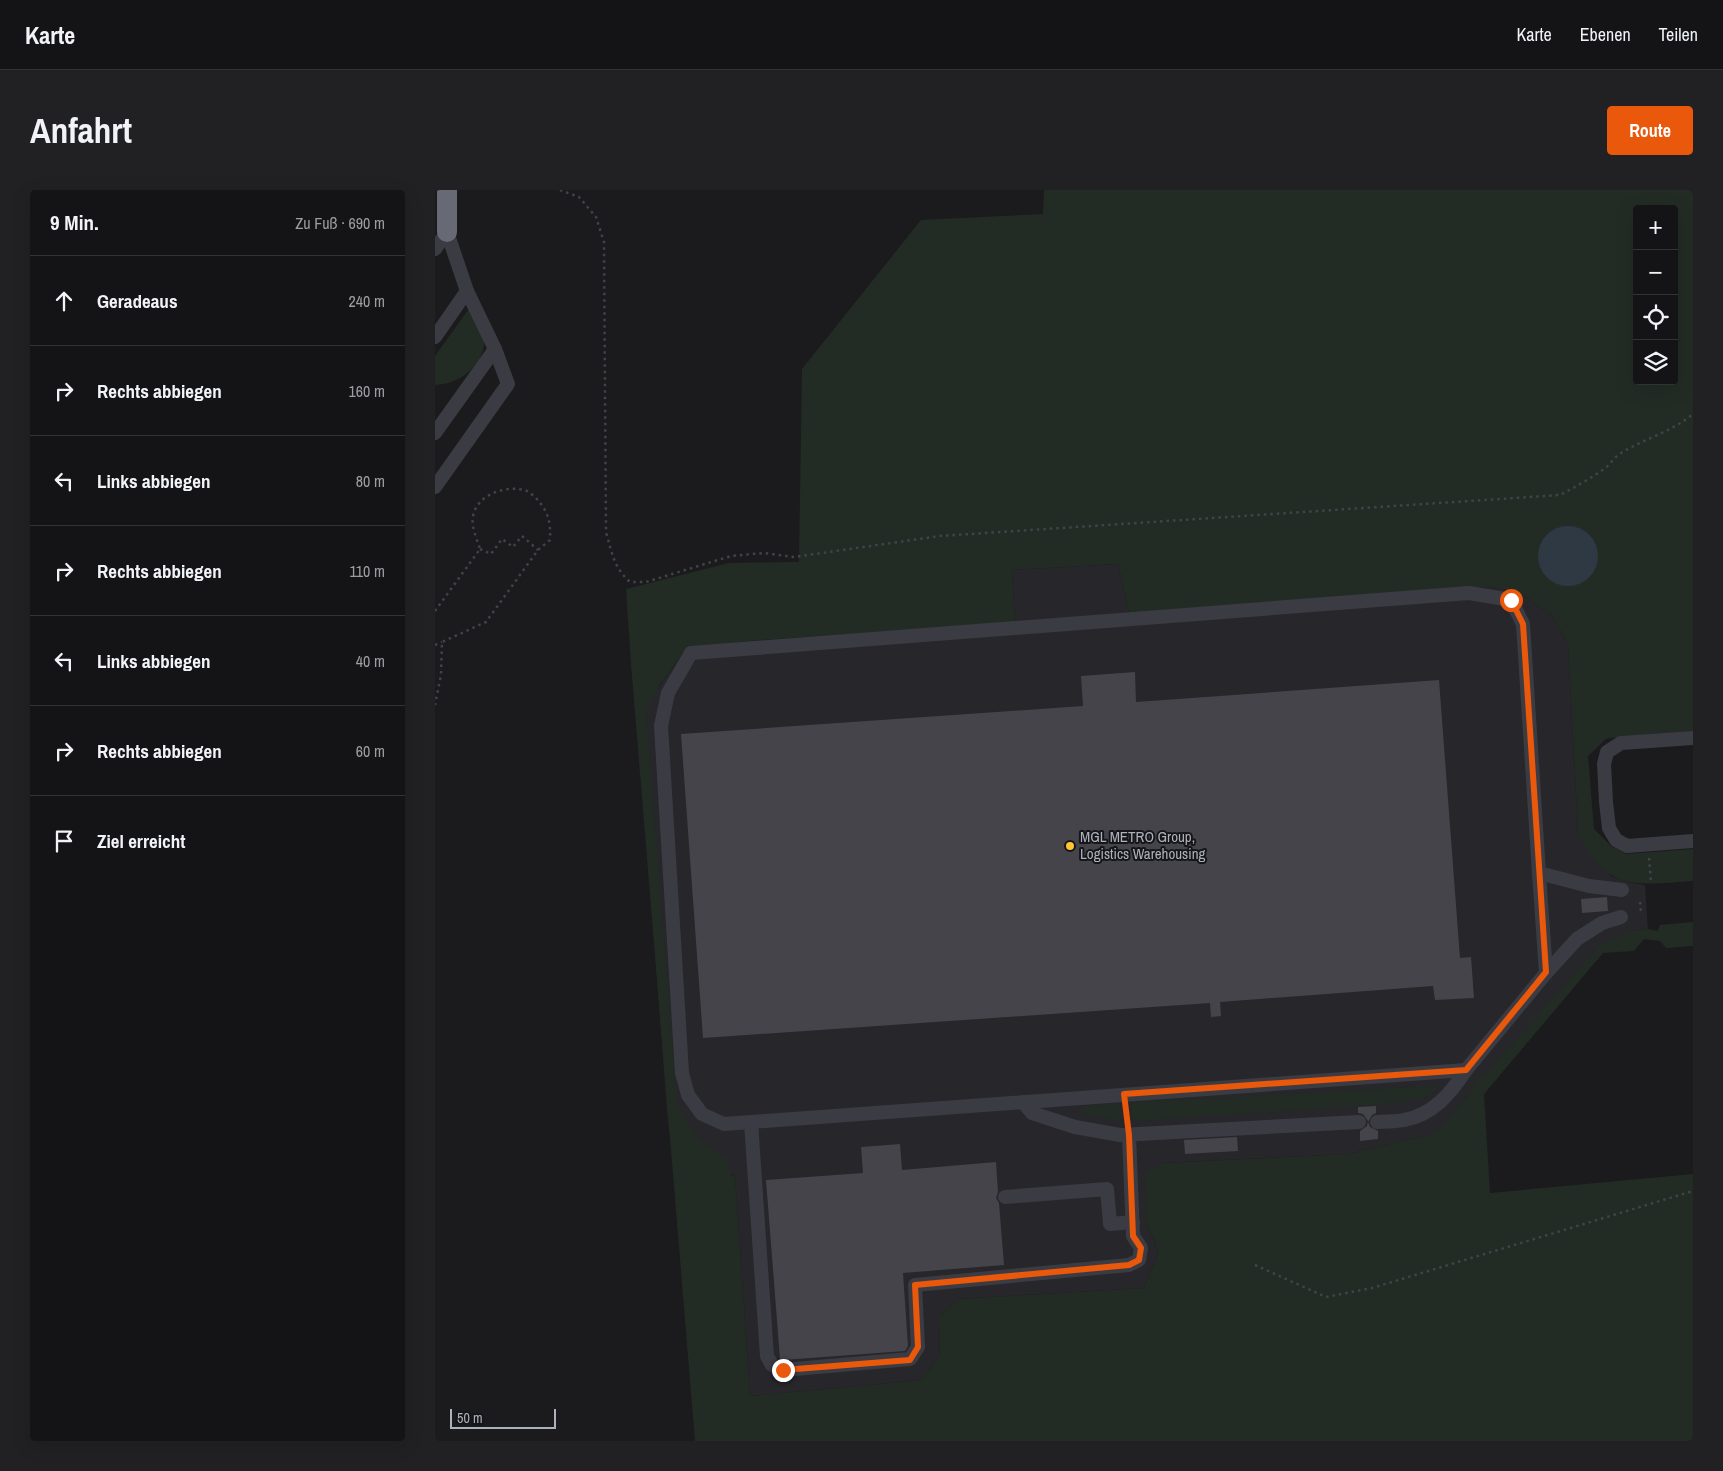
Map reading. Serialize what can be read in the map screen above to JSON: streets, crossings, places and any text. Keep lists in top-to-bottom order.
{
  "places": ["MGL METRO Group, Logistics Warehousing"],
  "scale_bar": "50 m",
  "page": {
    "header": "Karte",
    "nav": ["Karte", "Ebenen", "Teilen"],
    "buttons": "Route",
    "title": "Anfahrt",
    "heading": ["9 Min.", "Zu Fuß · 690 m"],
    "map_buttons": ["+", "−"],
    "list": [
      ["Geradeaus", "240 m"],
      ["Rechts abbiegen", "160 m"],
      ["Links abbiegen", "80 m"],
      ["Rechts abbiegen", "110 m"],
      ["Links abbiegen", "40 m"],
      ["Rechts abbiegen", "60 m"],
      "Ziel erreicht"
    ],
    "scale": "50 m"
  }
}
